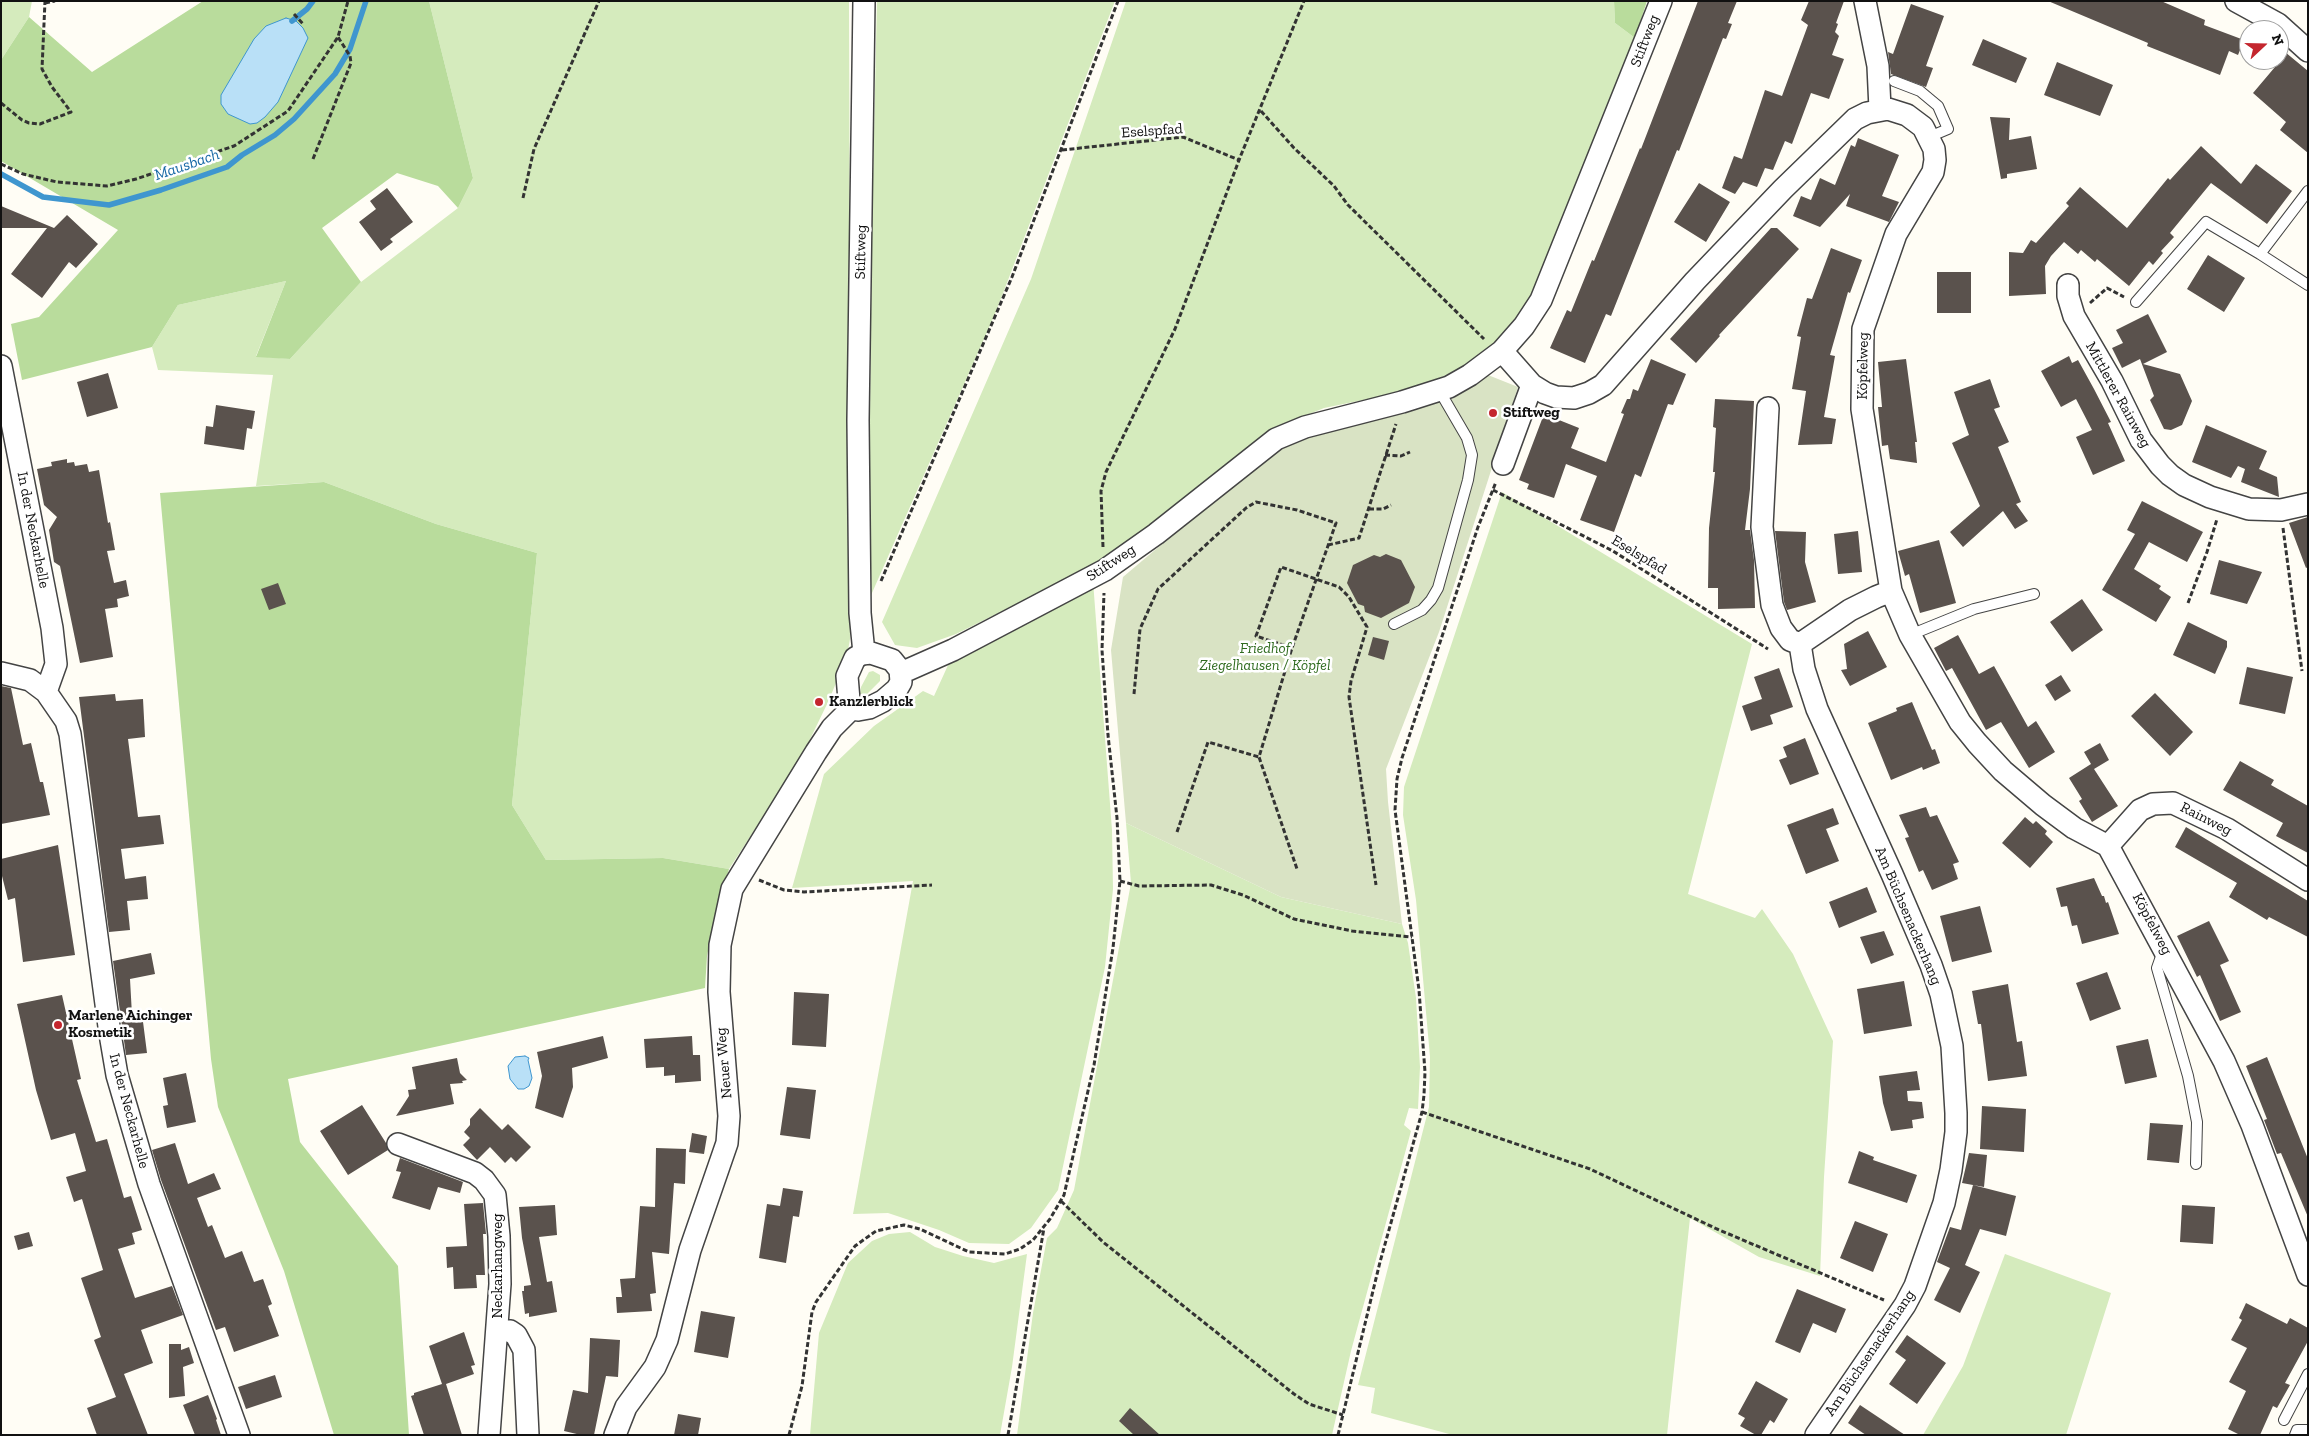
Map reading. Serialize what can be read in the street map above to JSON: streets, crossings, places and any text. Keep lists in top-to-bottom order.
{
  "streets": {
    "street": [
      "Stiftweg",
      "Köpfelweg",
      "Mittlerer Rainweg",
      "In der Neckarhelle",
      "Rainweg",
      "Am Büchsenackerhang",
      "Neuer Weg",
      "Neckarhangweg"
    ],
    "path": ["Eselspfad"]
  },
  "crossings": [
    ["Stiftweg", "Neuer Weg"],
    ["Köpfelweg", "Rainweg"]
  ],
  "water": ["Mausbach"],
  "parks": ["Friedhof Ziegelhausen / Köpfel"],
  "places": ["Stiftweg", "Kanzlerblick", "Marlene Aichinger Kosmetik"],
  "north": "right"
}
